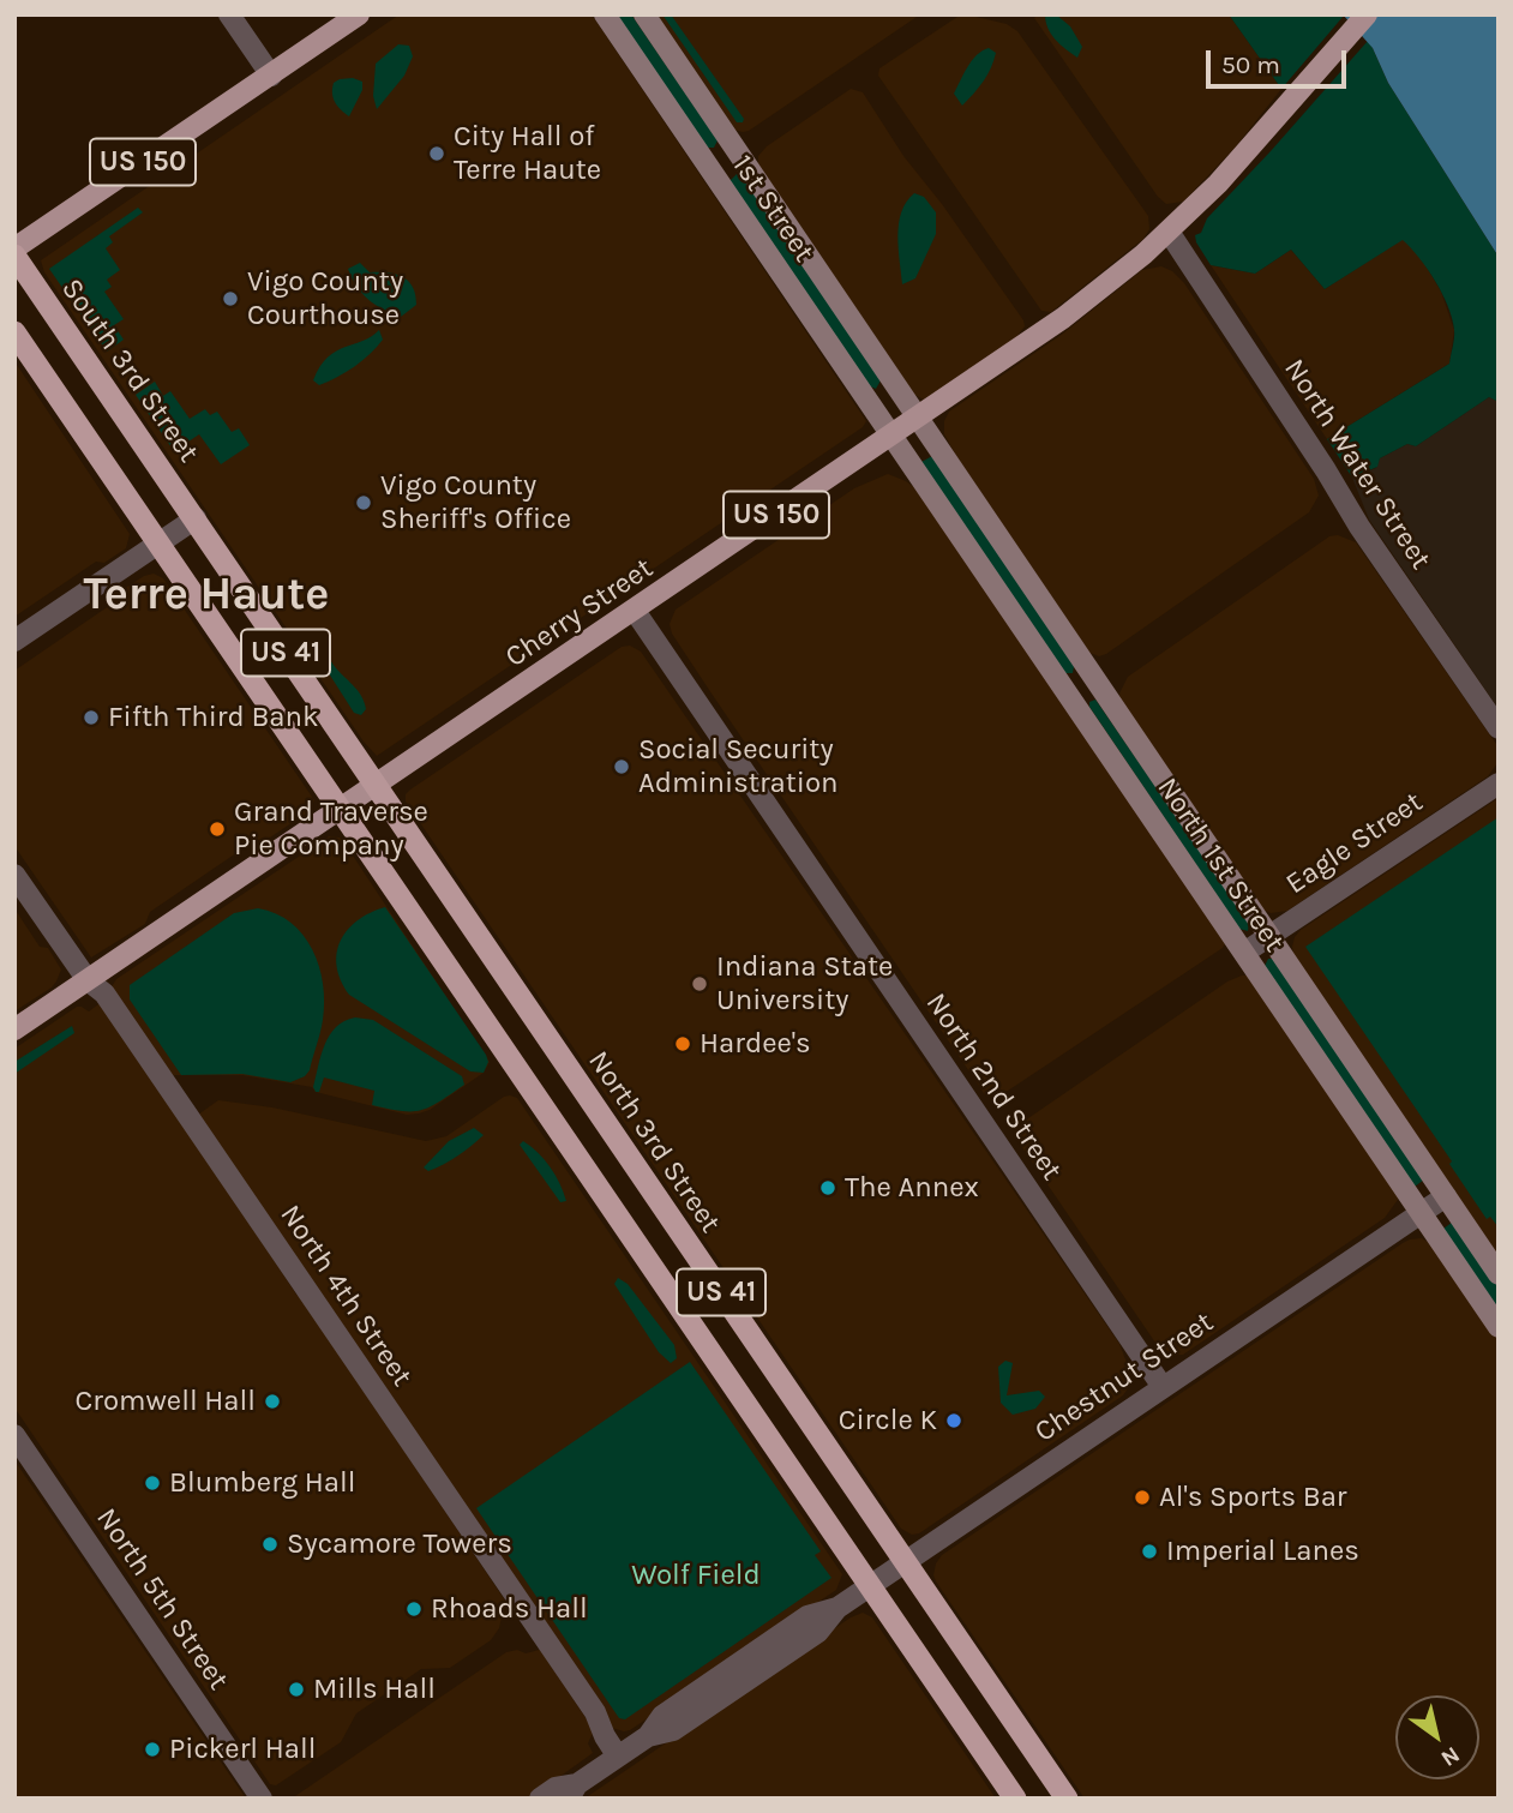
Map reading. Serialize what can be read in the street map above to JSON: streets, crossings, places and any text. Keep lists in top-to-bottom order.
{
  "streets": {
    "highway": ["South 3rd Street", "US 41", "North 3rd Street"],
    "main road": [
      "US 150",
      "1st Street",
      "Cherry Street",
      "North 1st Street"
    ],
    "street": [
      "North Water Street",
      "Eagle Street",
      "North 2nd Street",
      "North 4th Street",
      "Chestnut Street",
      "North 5th Street"
    ]
  },
  "crossings": [
    ["US 150", "North Water Street"],
    ["US 150", "Cherry Street"],
    ["1st Street", "Cherry Street"],
    ["1st Street", "North 1st Street"],
    ["South 3rd Street", "North 3rd Street"],
    ["North Water Street", "Cherry Street"],
    ["Cherry Street", "US 41"],
    ["Cherry Street", "North 1st Street"],
    ["Cherry Street", "North 2nd Street"],
    ["Cherry Street", "North 3rd Street"],
    ["Cherry Street", "North 4th Street"],
    ["US 41", "Chestnut Street"],
    ["Eagle Street", "North 1st Street"],
    ["North 1st Street", "Chestnut Street"],
    ["North 2nd Street", "Chestnut Street"],
    ["North 3rd Street", "Chestnut Street"],
    ["North 4th Street", "Chestnut Street"]
  ],
  "districts": ["Terre Haute"],
  "parks": ["Wolf Field"],
  "places": [
    "City Hall of Terre Haute",
    "Vigo County Courthouse",
    "Vigo County Sheriff's Office",
    "Fifth Third Bank",
    "Social Security Administration",
    "Grand Traverse Pie Company",
    "Indiana State University",
    "Hardee's",
    "The Annex",
    "Cromwell Hall",
    "Circle K",
    "Blumberg Hall",
    "Al's Sports Bar",
    "Sycamore Towers",
    "Imperial Lanes",
    "Rhoads Hall",
    "Mills Hall",
    "Pickerl Hall"
  ],
  "scale_bar": "50 m",
  "north": "bottom right"
}
